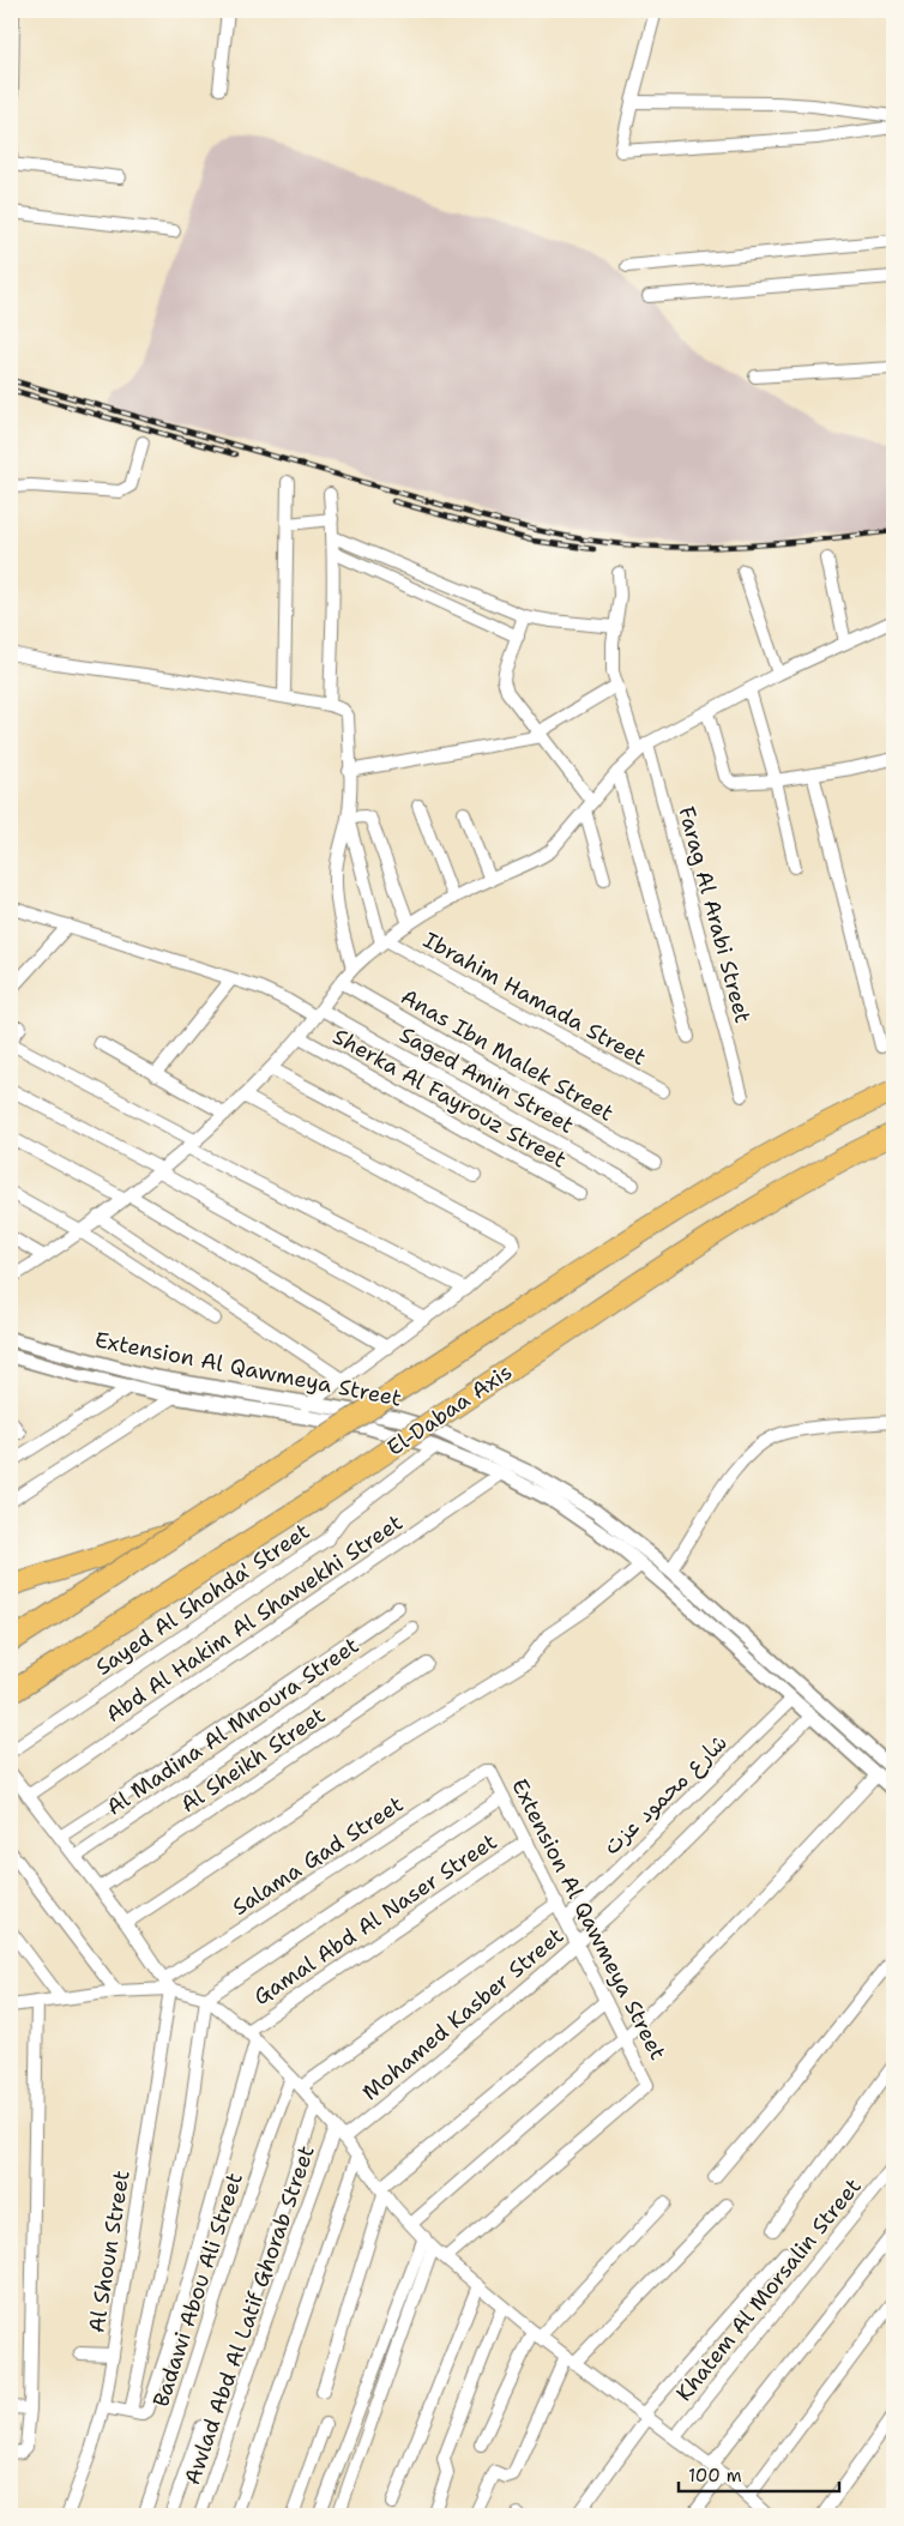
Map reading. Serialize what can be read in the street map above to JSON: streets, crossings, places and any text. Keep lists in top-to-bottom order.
{
  "streets": {
    "highway": ["El-Dabaa Axis"],
    "street": [
      "Farag Al Arabi Street",
      "Ibrahim Hamada Street",
      "Anas Ibn Malek Street",
      "Saged Amin Street",
      "Sherka Al Fayrouz Street",
      "Extension Al Qawmeya Street",
      "Sayed Al Shohda' Street",
      "Abd Al Hakim Al Shawekhi Street",
      "Al Madina Al Mnoura Street",
      "Al Sheikh Street",
      "شارع محمود عزت",
      "Salama Gad Street",
      "Gamal Abd Al Naser Street",
      "Mohamed Kasber Street",
      "Al Shoun Street",
      "Badawi Abou Ali Street",
      "Khatem Al Morsalin Street",
      "Awlad Abd Al Latif Ghorab Street"
    ]
  },
  "crossings": [
    ["Extension Al Qawmeya Street", "Sayed Al Shohda' Street"],
    ["Extension Al Qawmeya Street", "Abd Al Hakim Al Shawekhi Street"],
    ["Extension Al Qawmeya Street", "شارع محمود عزت"],
    ["Extension Al Qawmeya Street", "Salama Gad Street"],
    ["Extension Al Qawmeya Street", "Gamal Abd Al Naser Street"],
    ["Extension Al Qawmeya Street", "Mohamed Kasber Street"],
    ["Salama Gad Street", "Al Shoun Street"],
    ["Mohamed Kasber Street", "Awlad Abd Al Latif Ghorab Street"]
  ],
  "scale_bar": "100 m"
}
